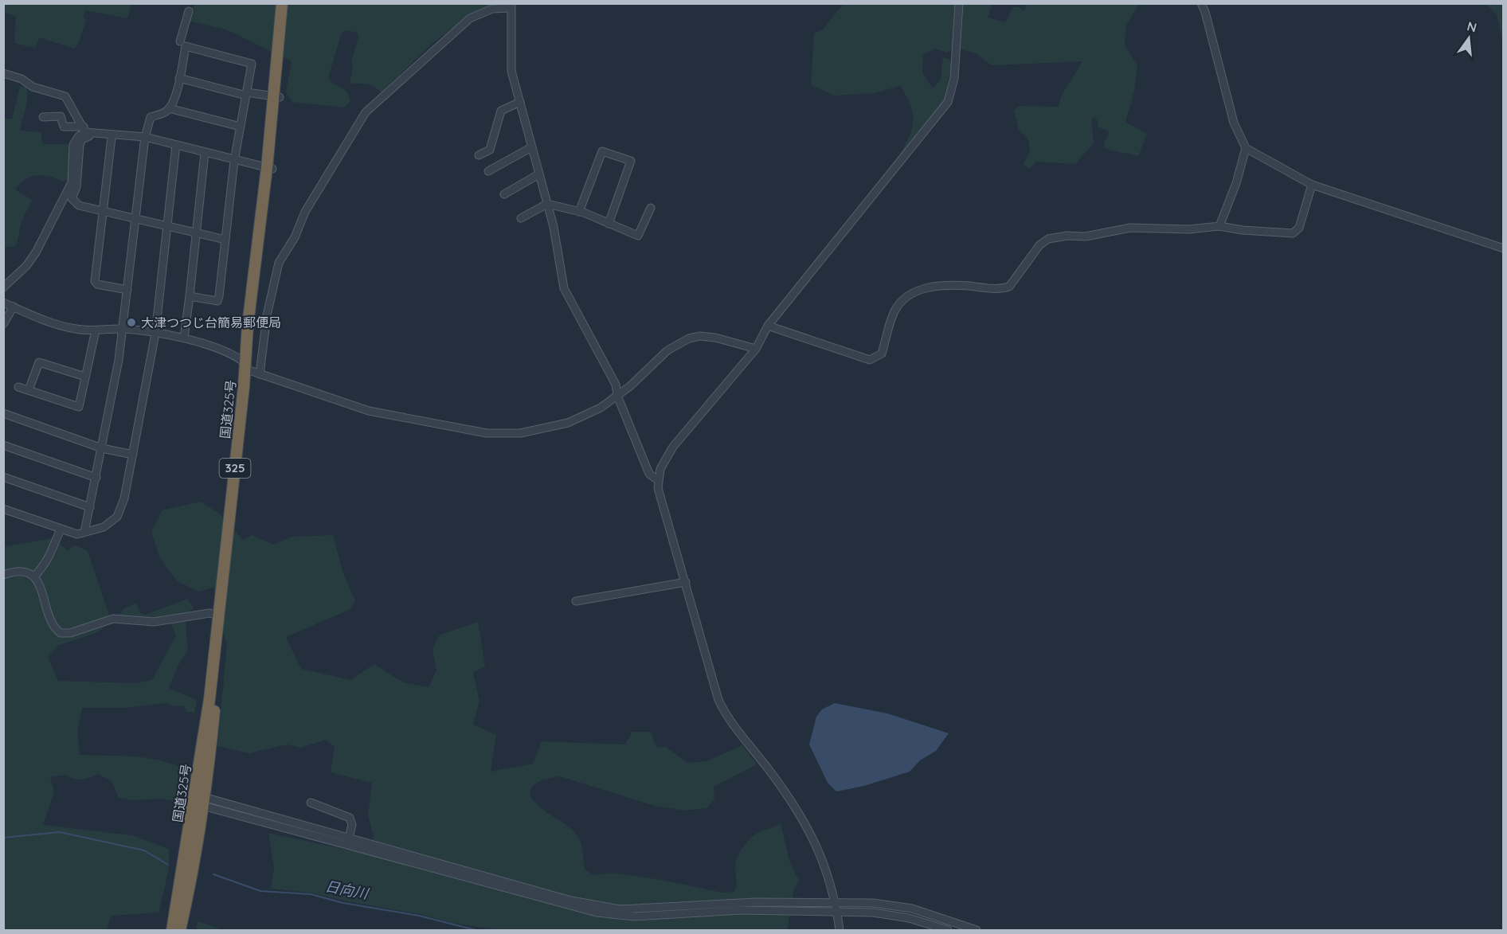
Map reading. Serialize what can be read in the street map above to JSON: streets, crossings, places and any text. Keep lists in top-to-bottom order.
{
  "streets": {
    "highway": ["国道325号", "325"]
  },
  "water": ["日向川"],
  "places": ["大津つつじ台簡易郵便局"],
  "north": "top"
}
